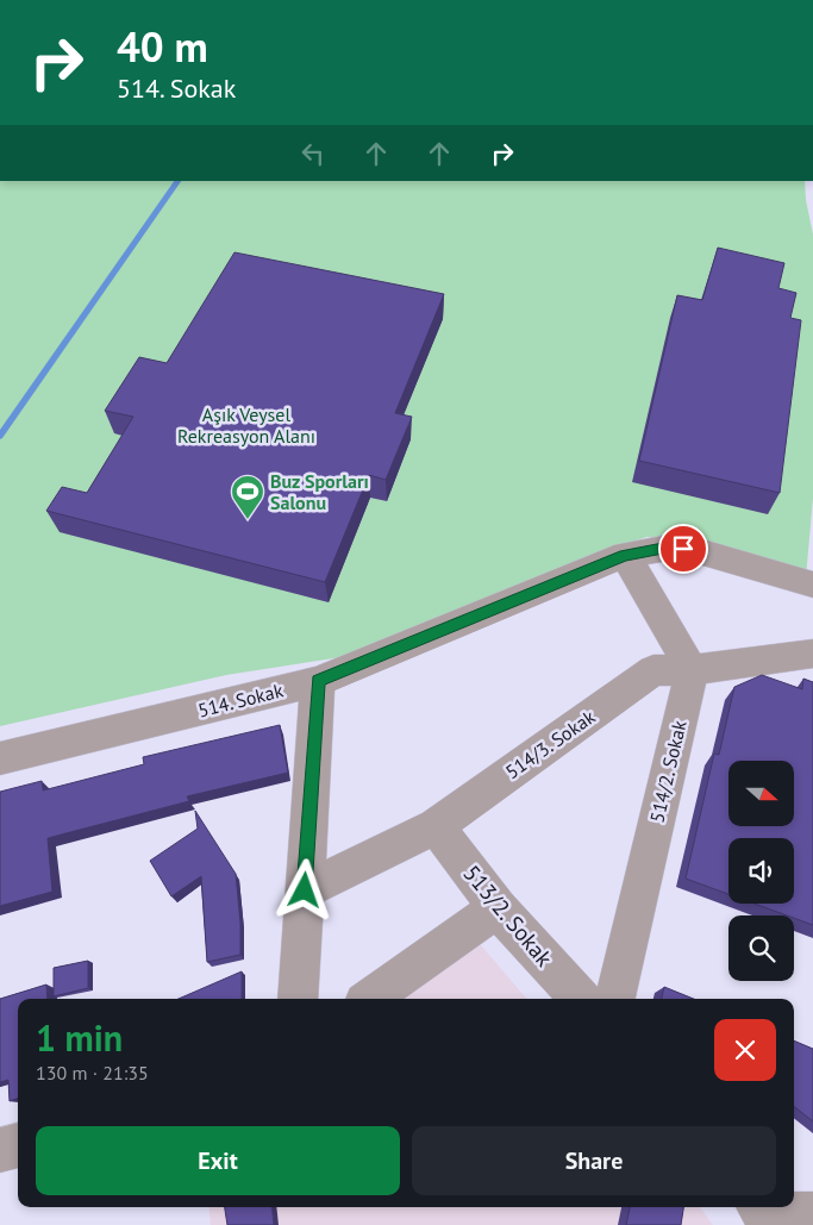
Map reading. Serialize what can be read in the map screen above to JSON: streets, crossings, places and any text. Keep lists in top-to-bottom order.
{
  "streets": {
    "street": [
      "514. Sokak",
      "514/3. Sokak",
      "514/2. Sokak",
      "513/2. Sokak"
    ]
  },
  "crossings": [
    ["514/3. Sokak", "514/2. Sokak"],
    ["514/3. Sokak", "513/2. Sokak"]
  ],
  "parks": ["Aşık Veysel Rekreasyon Alanı"],
  "places": {
    "sports": ["Buz Sporları Salonu"]
  },
  "north": "right",
  "page": {
    "turn": ["40 m", "514. Sokak"],
    "heading": ["1 min", "130 m · 21:35"],
    "buttons": ["Exit", "Share"]
  }
}
